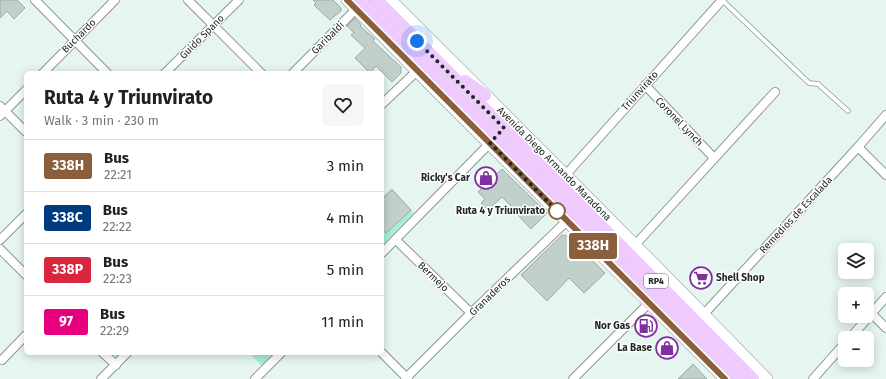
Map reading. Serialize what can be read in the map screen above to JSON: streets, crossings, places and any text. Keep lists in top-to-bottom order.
{
  "streets": {
    "main road": ["Avenida Diego Armando Maradona", "RP4"],
    "street": [
      "Buchardo",
      "Guido Spano",
      "Garibaldi",
      "Triunvirato",
      "Coronel Lynch",
      "Remedios de Escalada",
      "Bermejo",
      "Granaderos"
    ]
  },
  "crossings": [
    ["Garibaldi", "Avenida Diego Armando Maradona"],
    ["Triunvirato", "Coronel Lynch"],
    ["Triunvirato", "Avenida Diego Armando Maradona"],
    ["Avenida Diego Armando Maradona", "Remedios de Escalada"],
    ["Avenida Diego Armando Maradona", "Granaderos"],
    ["Bermejo", "Granaderos"]
  ],
  "places": {
    "shop": ["Ricky's Car", "La Base"],
    "other": ["Ruta 4 y Triunvirato"],
    "supermarket": ["Shell Shop"],
    "fuel station": ["Nor Gas"]
  },
  "lines": ["bus line 338H"],
  "page": {
    "on_map": "338H",
    "heading": ["Ruta 4 y Triunvirato", "Walk · 3 min · 230 m"],
    "list": [
      {
        "mark": "338H",
        "name": "Bus",
        "note": "22:21",
        "value": "3 min"
      },
      {
        "mark": "338C",
        "name": "Bus",
        "note": "22:22",
        "value": "4 min"
      },
      {
        "mark": "338P",
        "name": "Bus",
        "note": "22:23",
        "value": "5 min"
      },
      {
        "mark": "97",
        "name": "Bus",
        "note": "22:29",
        "value": "11 min"
      }
    ],
    "map_buttons": ["+", "−"]
  }
}
